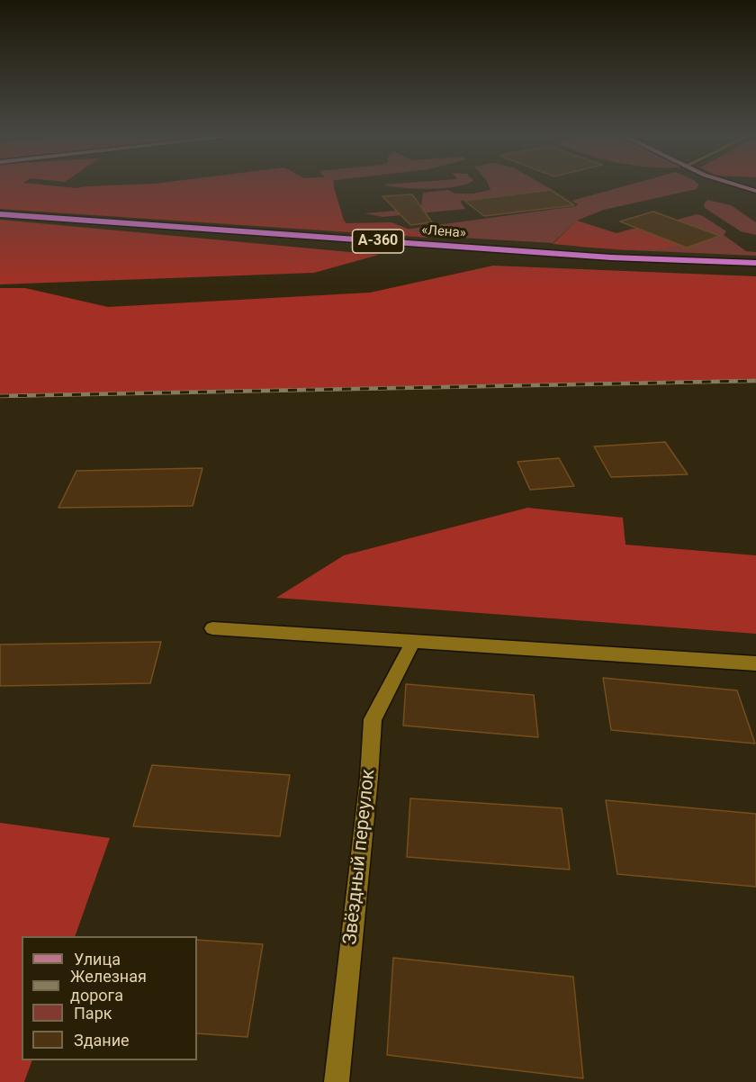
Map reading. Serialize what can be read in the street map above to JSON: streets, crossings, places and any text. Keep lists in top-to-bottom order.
{
  "streets": {
    "highway": ["«Лена»", "А-360"],
    "street": ["Звёздный переулок"]
  },
  "legend": [
    "Улица",
    "Железная дорога",
    "Парк",
    "Здание"
  ]
}
